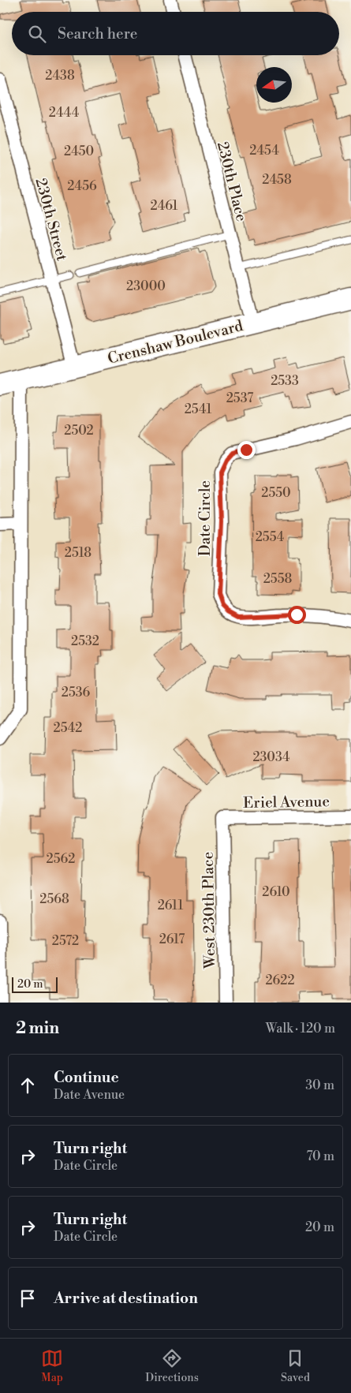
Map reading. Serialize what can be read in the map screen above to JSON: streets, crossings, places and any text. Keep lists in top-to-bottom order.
{
  "streets": {
    "main road": ["Crenshaw Boulevard"],
    "street": [
      "230th Place",
      "230th Street",
      "Date Circle",
      "Eriel Avenue",
      "West 230th Place"
    ]
  },
  "crossings": [
    ["230th Place", "Crenshaw Boulevard"],
    ["230th Street", "Crenshaw Boulevard"],
    ["Eriel Avenue", "West 230th Place"]
  ],
  "house_numbers": [
    "2438",
    "2444",
    "2454",
    "2450",
    "2458",
    "2456",
    "2461",
    "23000",
    "2533",
    "2537",
    "2541",
    "2502",
    "2550",
    "2554",
    "2518",
    "2558",
    "2532",
    "2536",
    "2542",
    "23034",
    "2562",
    "2610",
    "2568",
    "2611",
    "2617",
    "2572",
    "2622"
  ],
  "scale_bar": "20 m",
  "north": "left",
  "page": {
    "search": "Search here",
    "scale": "20 m",
    "heading": ["2 min", "Walk · 120 m"],
    "list": [
      ["Continue", "Date Avenue", "30 m"],
      ["Turn right", "Date Circle", "70 m"],
      ["Turn right", "Date Circle", "20 m"],
      "Arrive at destination"
    ],
    "nav": ["Map", "Directions", "Saved"]
  }
}
